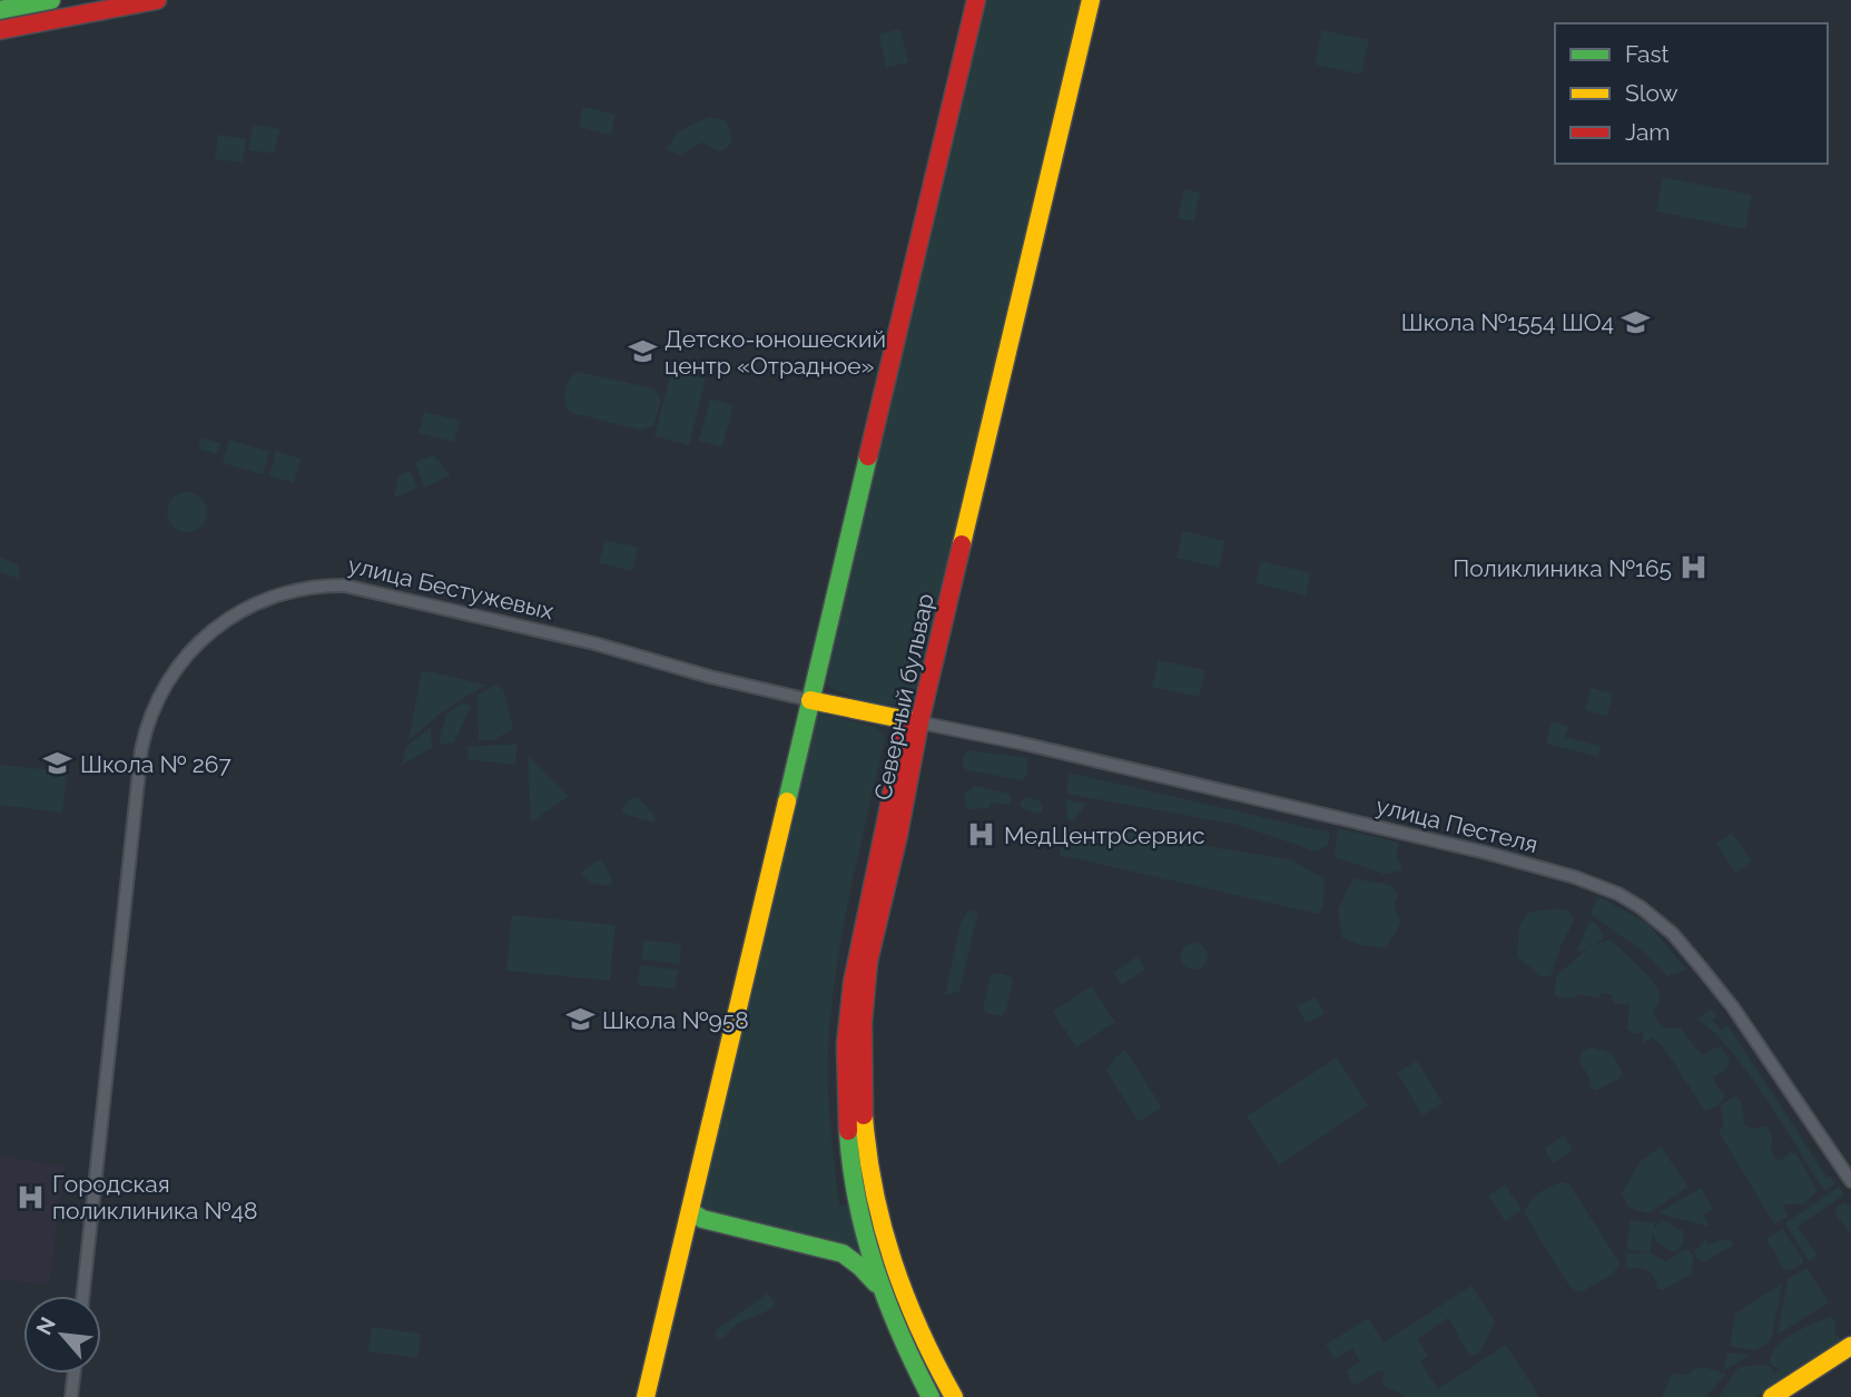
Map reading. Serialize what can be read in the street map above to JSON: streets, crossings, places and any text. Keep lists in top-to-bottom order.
{
  "streets": {
    "main road": ["улица Бестужевых", "Северный бульвар"],
    "street": ["улица Пестеля"]
  },
  "crossings": [
    ["улица Бестужевых", "Северный бульвар"],
    ["улица Бестужевых", "улица Пестеля"],
    ["Северный бульвар", "улица Пестеля"]
  ],
  "places": {
    "school or university": [
      "Школа №1554 ШО4",
      "Детско-юношеский центр «Отрадное»",
      "Школа № 267",
      "Школа №958"
    ],
    "hospital": ["Поликлиника №165", "МедЦентрСервис", "Городская поликлиника №48"]
  },
  "legend": ["Fast", "Slow", "Jam"],
  "north": "top left"
}
